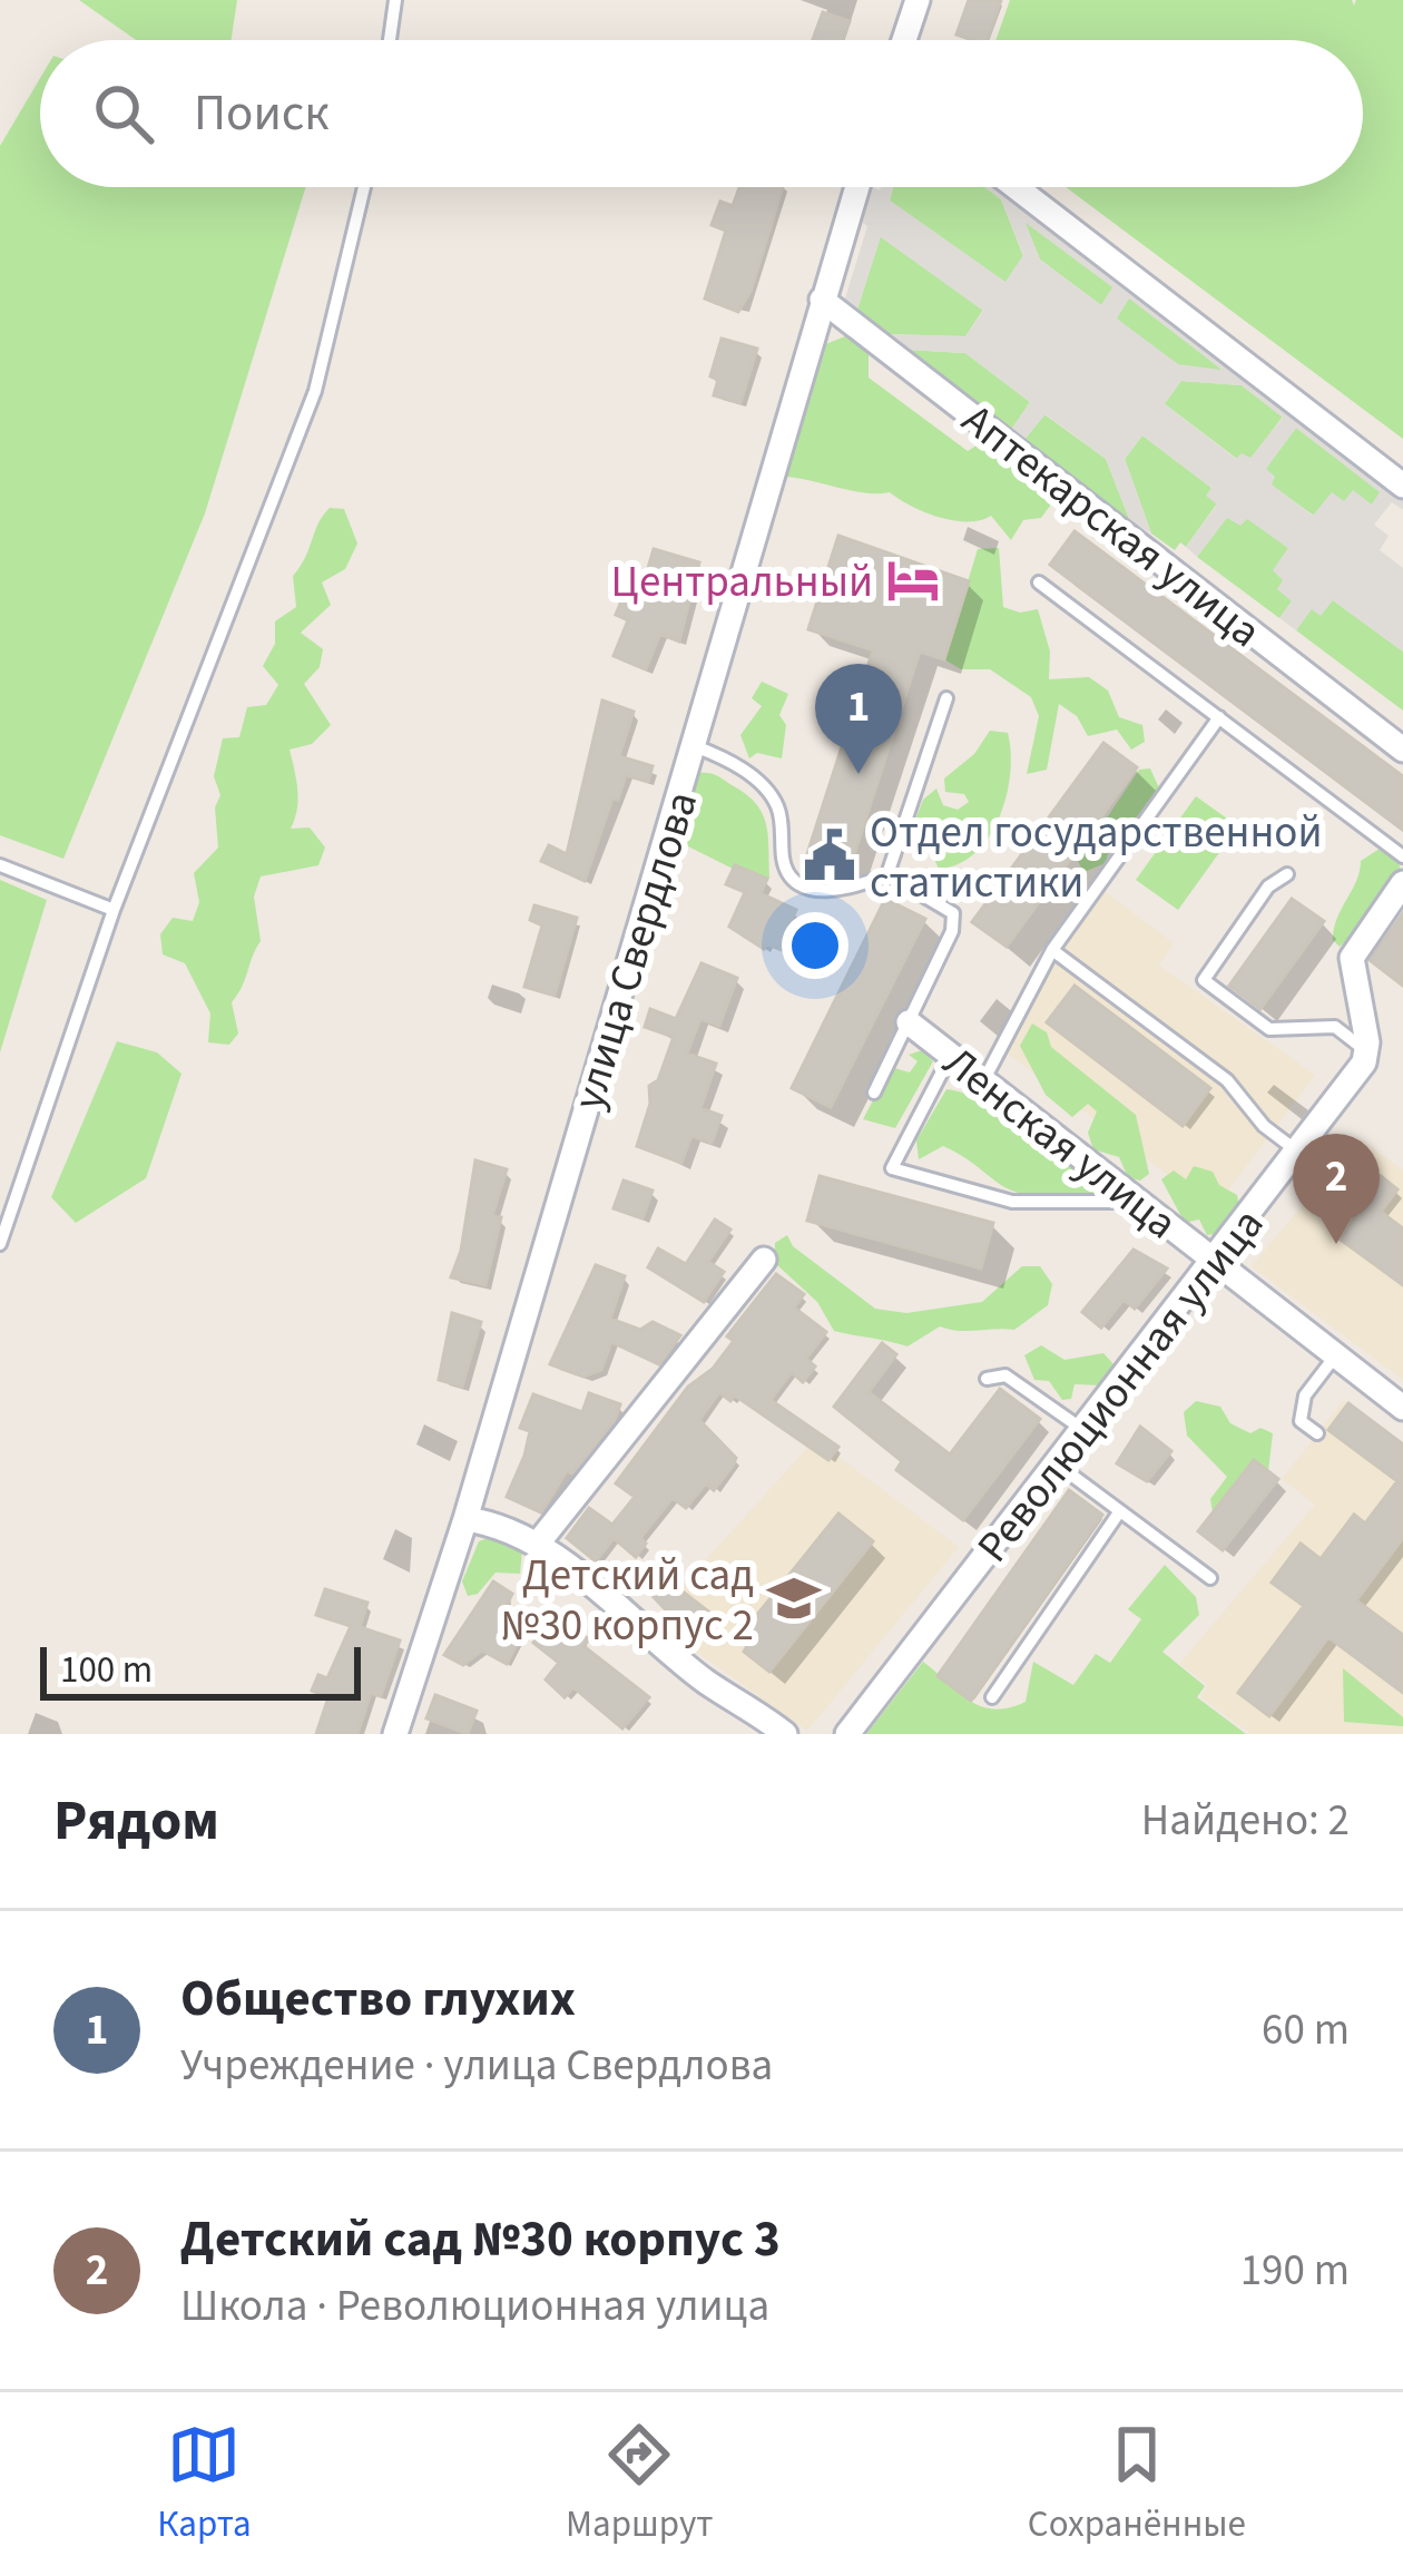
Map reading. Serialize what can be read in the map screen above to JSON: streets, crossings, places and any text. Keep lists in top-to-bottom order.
{
  "streets": {
    "street": [
      "Аптекарская улица",
      "улица Свердлова",
      "Ленская улица",
      "Революционная улица"
    ]
  },
  "crossings": [
    ["Аптекарская улица", "улица Свердлова"],
    ["Ленская улица", "Революционная улица"]
  ],
  "places": {
    "hotel": ["Центральный"],
    "public building": ["Отдел государственной статистики"],
    "school or university": ["Детский сад №30 корпус 2"]
  },
  "scale_bar": "100 m",
  "page": {
    "search": "Поиск",
    "pins": ["1", "2"],
    "scale": "100 m",
    "heading": ["Рядом", "Найдено: 2"],
    "list": [
      {
        "mark": "1",
        "name": "Общество глухих",
        "note": "Учреждение · улица Свердлова",
        "value": "60 m"
      },
      {
        "mark": "2",
        "name": "Детский сад №30 корпус 3",
        "note": "Школа · Революционная улица",
        "value": "190 m"
      }
    ],
    "nav": ["Карта", "Маршрут", "Сохранённые"]
  }
}
